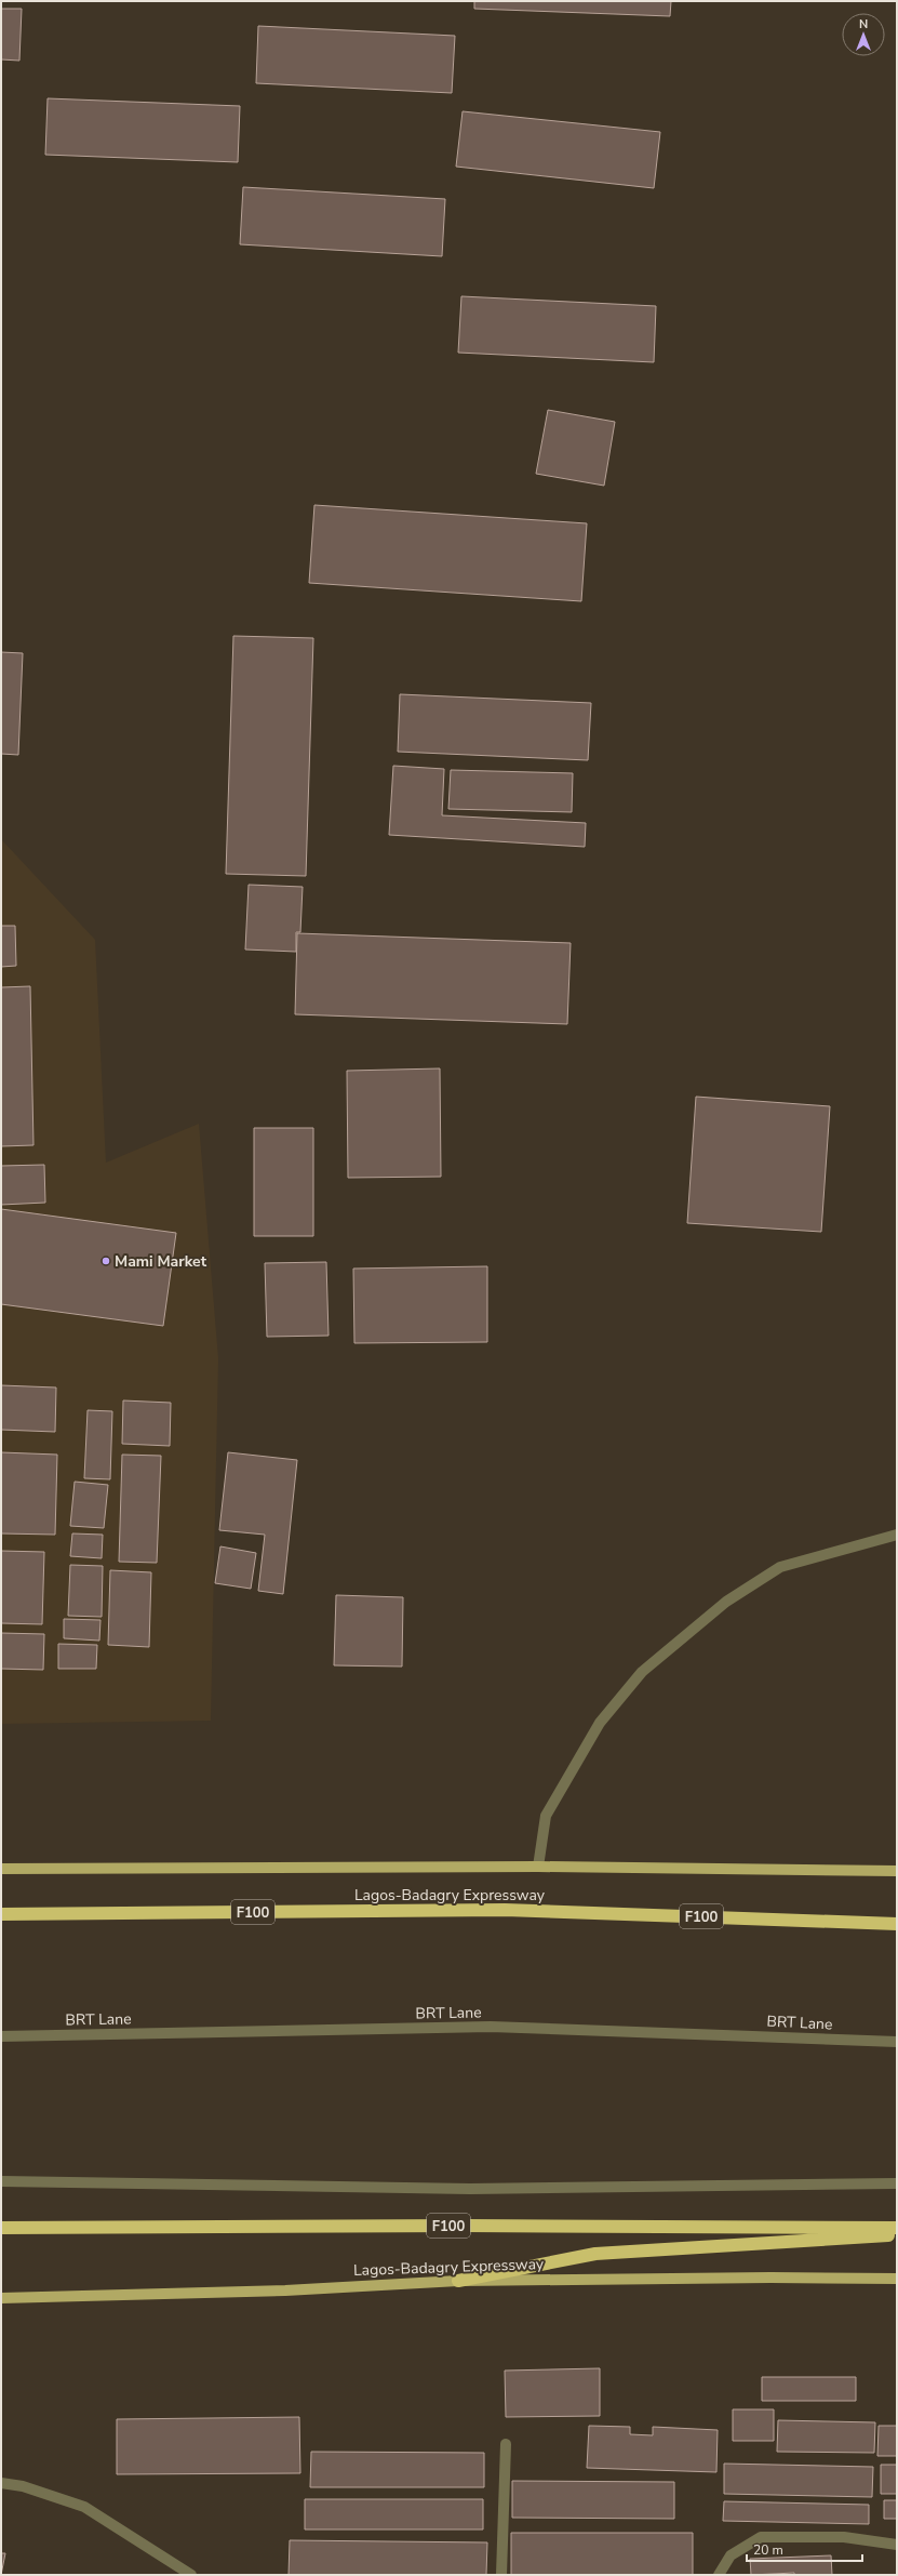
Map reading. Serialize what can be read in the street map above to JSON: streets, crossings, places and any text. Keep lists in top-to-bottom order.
{
  "streets": {
    "highway": ["Lagos-Badagry Expressway", "F100"],
    "street": ["BRT Lane"]
  },
  "places": ["Mami Market"],
  "scale_bar": "20 m",
  "north": "top"
}
